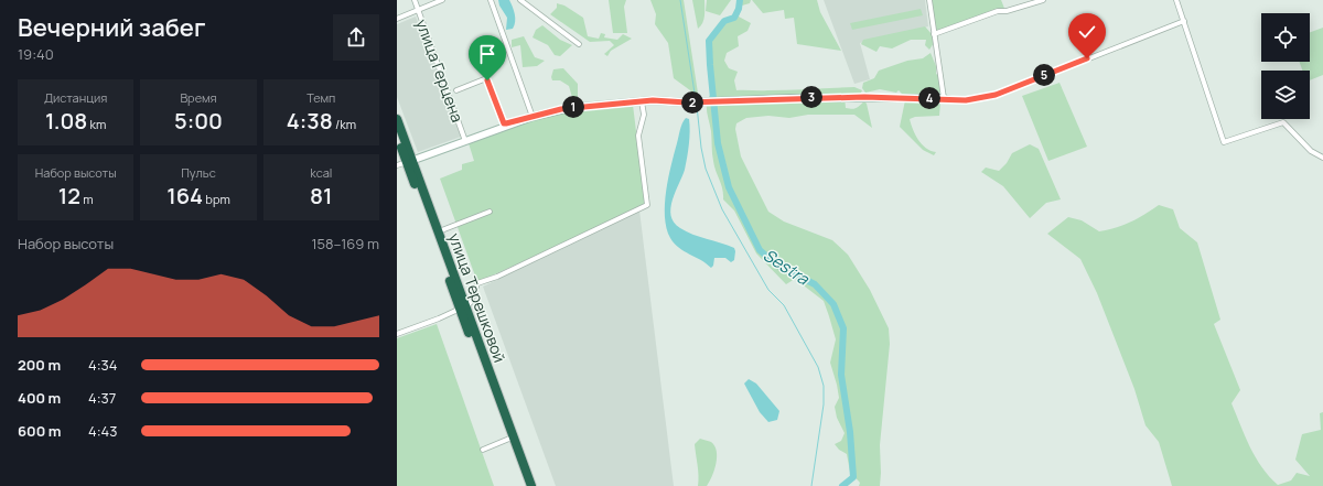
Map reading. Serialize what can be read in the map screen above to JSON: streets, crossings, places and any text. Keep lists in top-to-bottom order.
{
  "streets": {
    "highway": ["улица Терешковой"],
    "street": ["улица Герцена"]
  },
  "water": ["Sestra"],
  "page": {
    "heading": ["Вечерний забег", "19:40"],
    "pins": [
      "5",
      "3",
      "4",
      "2",
      "1"
    ],
    "stats": [
      ["Дистанция", "1.08 km"],
      ["Время", "5:00"],
      ["Темп", "4:38 /km"],
      ["Набор высоты", "12 m"],
      ["Пульс", "164 bpm"],
      ["kcal", "81"]
    ],
    "chart": ["Набор высоты", "158–169 m"],
    "list": [
      {
        "name": "200 m",
        "note": "4:34"
      },
      {
        "name": "400 m",
        "note": "4:37"
      },
      {
        "name": "600 m",
        "note": "4:43"
      }
    ]
  }
}
